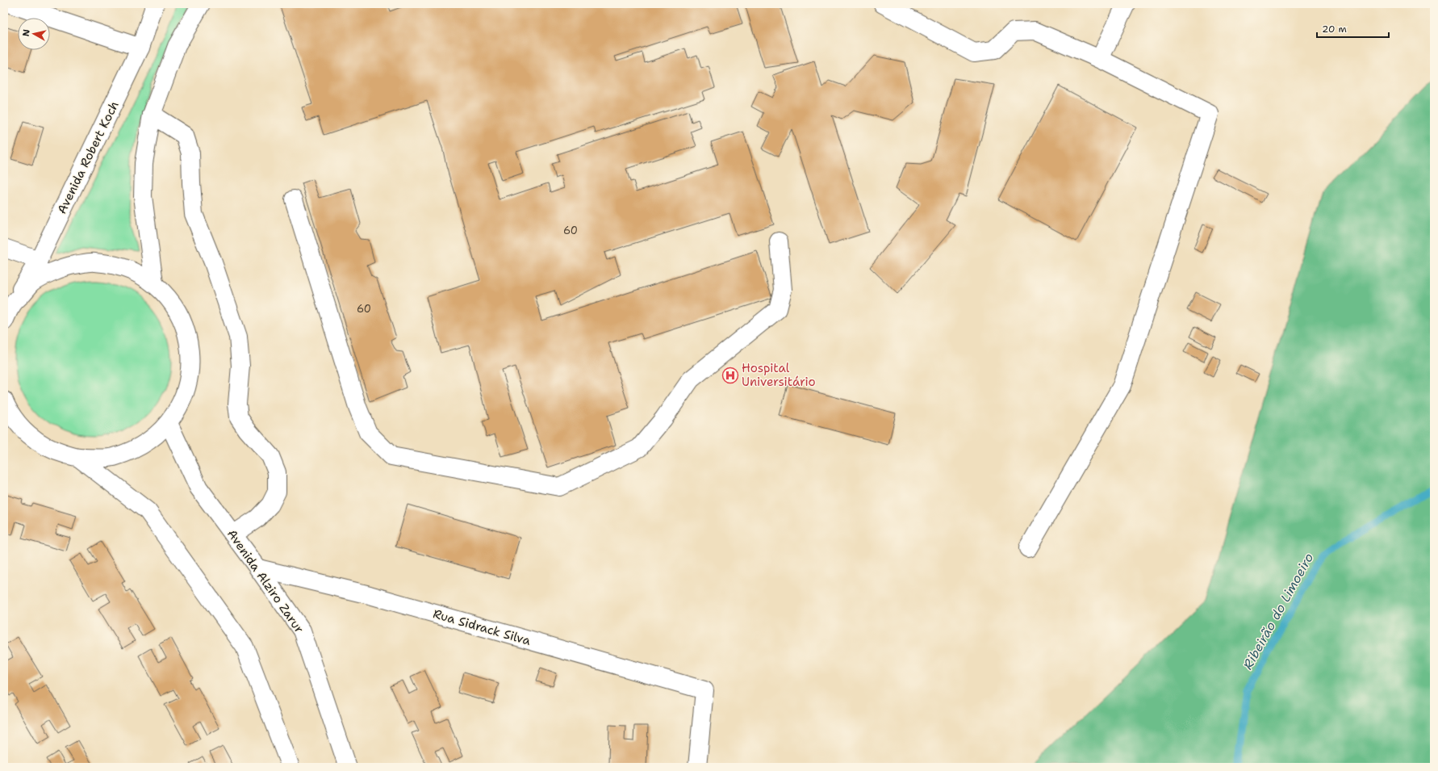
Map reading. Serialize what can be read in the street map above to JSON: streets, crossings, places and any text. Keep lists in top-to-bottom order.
{
  "streets": {
    "main road": ["Avenida Robert Koch", "Avenida Alziro Zarur", "Rua Sidrack Silva"]
  },
  "crossings": [
    ["Avenida Alziro Zarur", "Rua Sidrack Silva"]
  ],
  "water": ["Ribeirão do Limoeiro"],
  "places": {
    "hospital": ["Hospital Universitário"]
  },
  "house_numbers": ["60", "60"],
  "scale_bar": "20 m",
  "north": "left"
}
